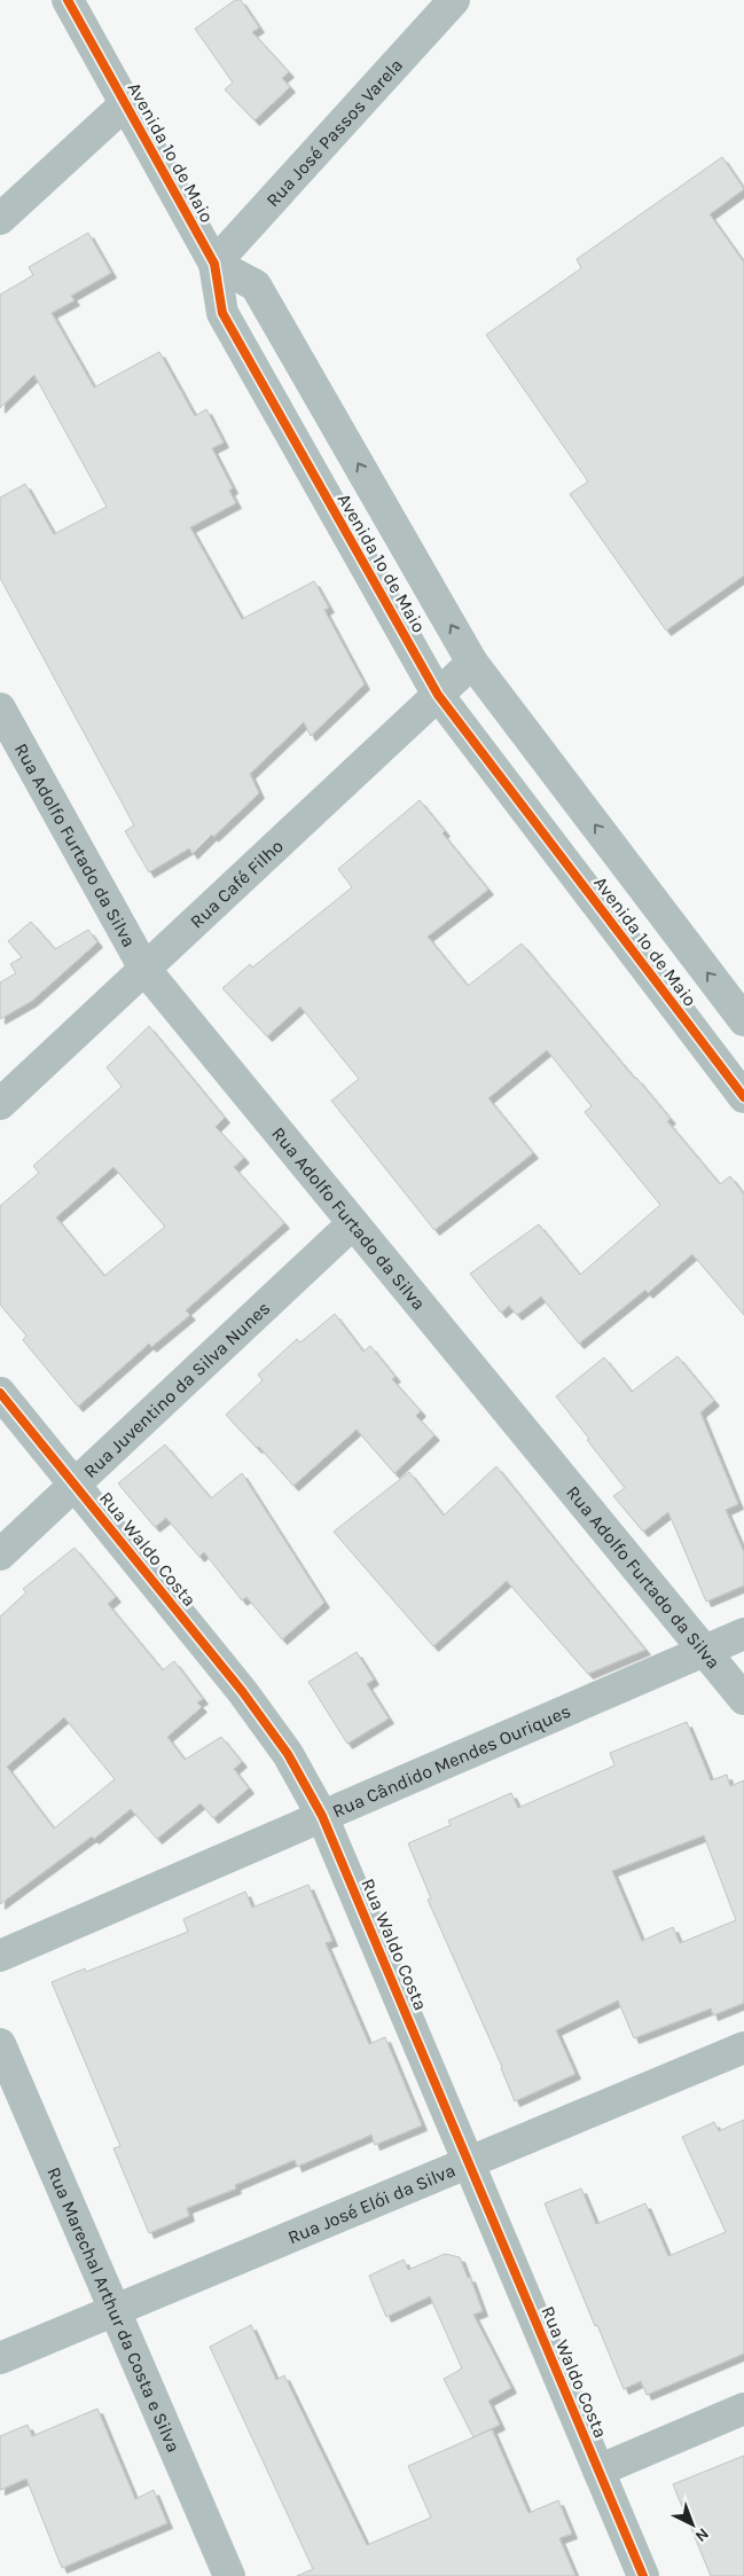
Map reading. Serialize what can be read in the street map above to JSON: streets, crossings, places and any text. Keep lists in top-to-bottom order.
{
  "streets": {
    "street": [
      "Rua José Passos Varela",
      "Avenida 1º de Maio",
      "Rua Adolfo Furtado da Silva",
      "Rua Café Filho",
      "Rua Juventino da Silva Nunes",
      "Rua Waldo Costa",
      "Rua Cândido Mendes Ouriques",
      "Rua José Elói da Silva",
      "Rua Marechal Arthur da Costa e Silva"
    ]
  },
  "crossings": [
    ["Rua José Passos Varela", "Avenida 1º de Maio"],
    ["Avenida 1º de Maio", "Rua Café Filho"],
    ["Rua Adolfo Furtado da Silva", "Rua Café Filho"],
    ["Rua Adolfo Furtado da Silva", "Rua Juventino da Silva Nunes"],
    ["Rua Adolfo Furtado da Silva", "Rua Cândido Mendes Ouriques"],
    ["Rua Juventino da Silva Nunes", "Rua Waldo Costa"],
    ["Rua Waldo Costa", "Rua Cândido Mendes Ouriques"],
    ["Rua Waldo Costa", "Rua José Elói da Silva"],
    ["Rua José Elói da Silva", "Rua Marechal Arthur da Costa e Silva"]
  ],
  "north": "bottom right"
}
